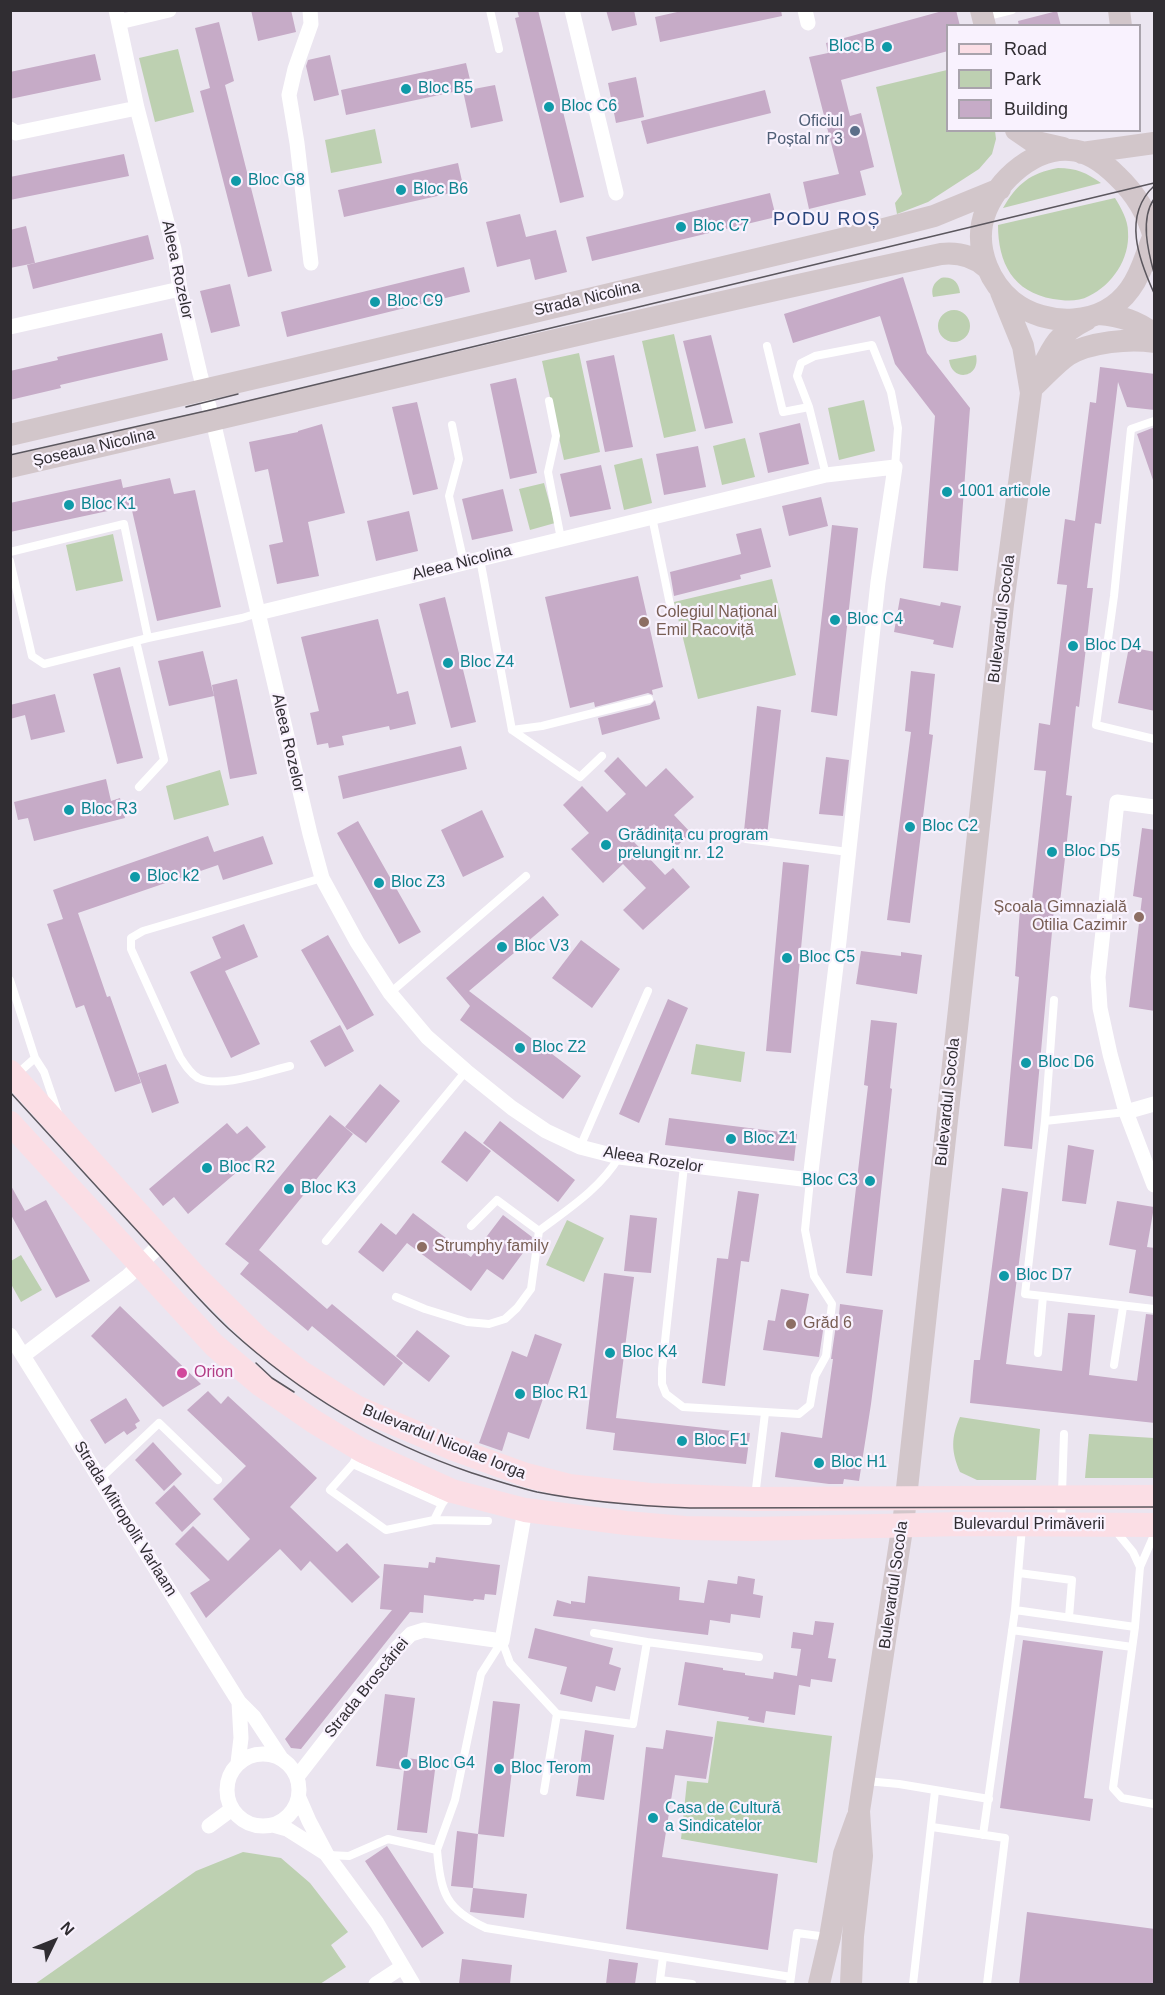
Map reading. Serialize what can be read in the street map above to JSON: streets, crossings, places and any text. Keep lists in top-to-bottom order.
{
  "streets": {
    "main road": [
      "Strada Nicolina",
      "Șoseaua Nicolina",
      "Bulevardul Socola",
      "Bulevardul Nicolae Iorga",
      "Bulevardul Primăverii"
    ],
    "street": [
      "Aleea Rozelor",
      "Aleea Nicolina",
      "Strada Mitropolit Varlaam",
      "Strada Broscăriei"
    ]
  },
  "crossings": [
    ["Aleea Rozelor", "Strada Nicolina"],
    ["Aleea Rozelor", "Aleea Nicolina"],
    ["Strada Nicolina", "Șoseaua Nicolina"],
    ["Strada Nicolina", "Bulevardul Socola"],
    ["Bulevardul Socola", "Bulevardul Nicolae Iorga"],
    ["Bulevardul Socola", "Bulevardul Primăverii"],
    ["Bulevardul Nicolae Iorga", "Bulevardul Primăverii"],
    ["Strada Mitropolit Varlaam", "Strada Broscăriei"]
  ],
  "districts": ["PODU ROȘ"],
  "places": [
    "Bloc B",
    "Bloc B5",
    "Bloc C6",
    "Oficiul Poștal nr 3",
    "Bloc G8",
    "Bloc B6",
    "Bloc C7",
    "Bloc C9",
    "1001 articole",
    "Bloc K1",
    "Bloc C4",
    "Colegiul Național Emil Racoviță",
    "Bloc D4",
    "Bloc Z4",
    "Bloc R3",
    "Bloc C2",
    "Grădinița cu program prelungit nr. 12",
    "Bloc D5",
    "Bloc k2",
    "Bloc Z3",
    "Școala Gimnazială Otilia Cazimir",
    "Bloc V3",
    "Bloc C5",
    "Bloc Z2",
    "Bloc D6",
    "Bloc Z1",
    "Bloc R2",
    "Bloc C3",
    "Bloc K3",
    "Strumphy family",
    "Bloc D7",
    "Grăd 6",
    "Bloc K4",
    "Orion",
    "Bloc R1",
    "Bloc F1",
    "Bloc H1",
    "Bloc G4",
    "Bloc Terom",
    "Casa de Cultură a Sindicatelor"
  ],
  "legend": ["Road", "Park", "Building"],
  "north": "top right"
}
